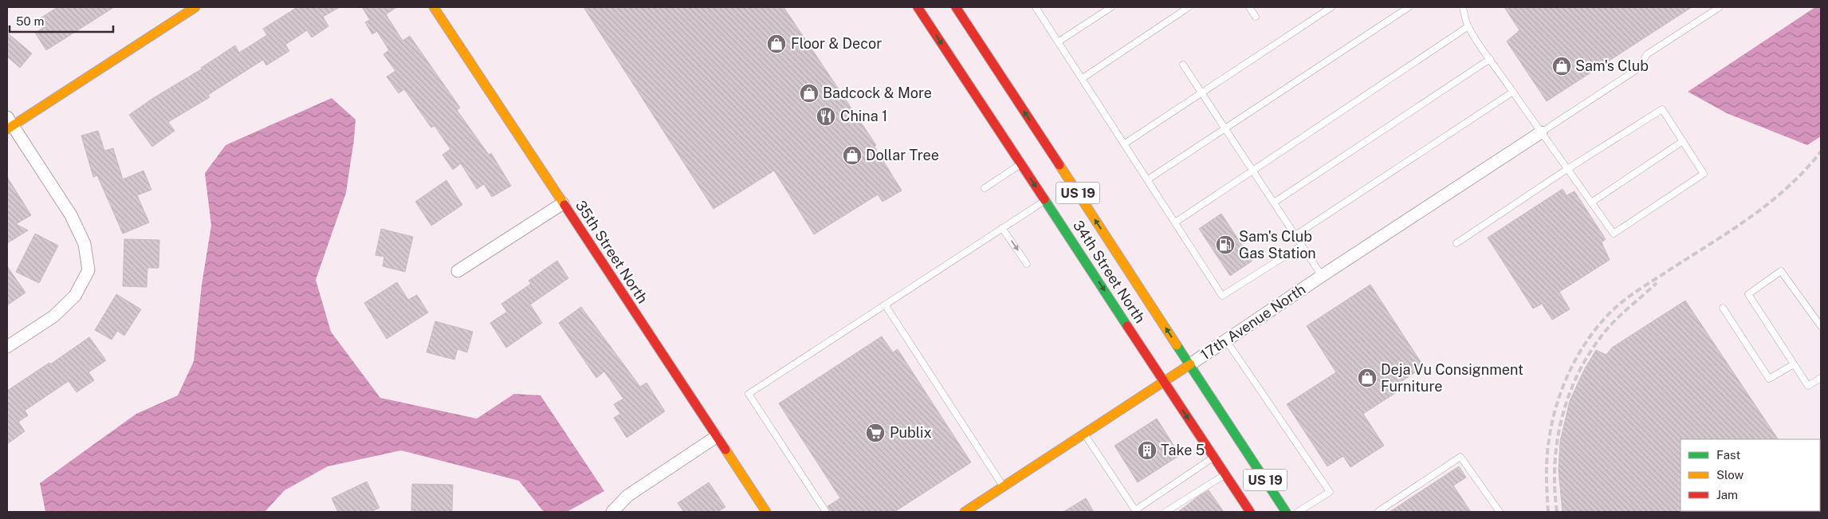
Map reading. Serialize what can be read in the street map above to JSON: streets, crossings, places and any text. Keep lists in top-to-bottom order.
{
  "streets": {
    "main road": [
      "US 19",
      "35th Street North",
      "34th Street North",
      "17th Avenue North"
    ]
  },
  "crossings": [
    ["34th Street North", "17th Avenue North"]
  ],
  "places": {
    "shop": [
      "Floor & Decor",
      "Sam's Club",
      "Badcock & More",
      "Dollar Tree",
      "Deja Vu Consignment Furniture"
    ],
    "restaurant": ["China 1"],
    "fuel station": ["Sam's Club Gas Station"],
    "supermarket": ["Publix"],
    "building": ["Take 5"]
  },
  "legend": ["Fast", "Slow", "Jam"],
  "scale_bar": "50 m"
}
